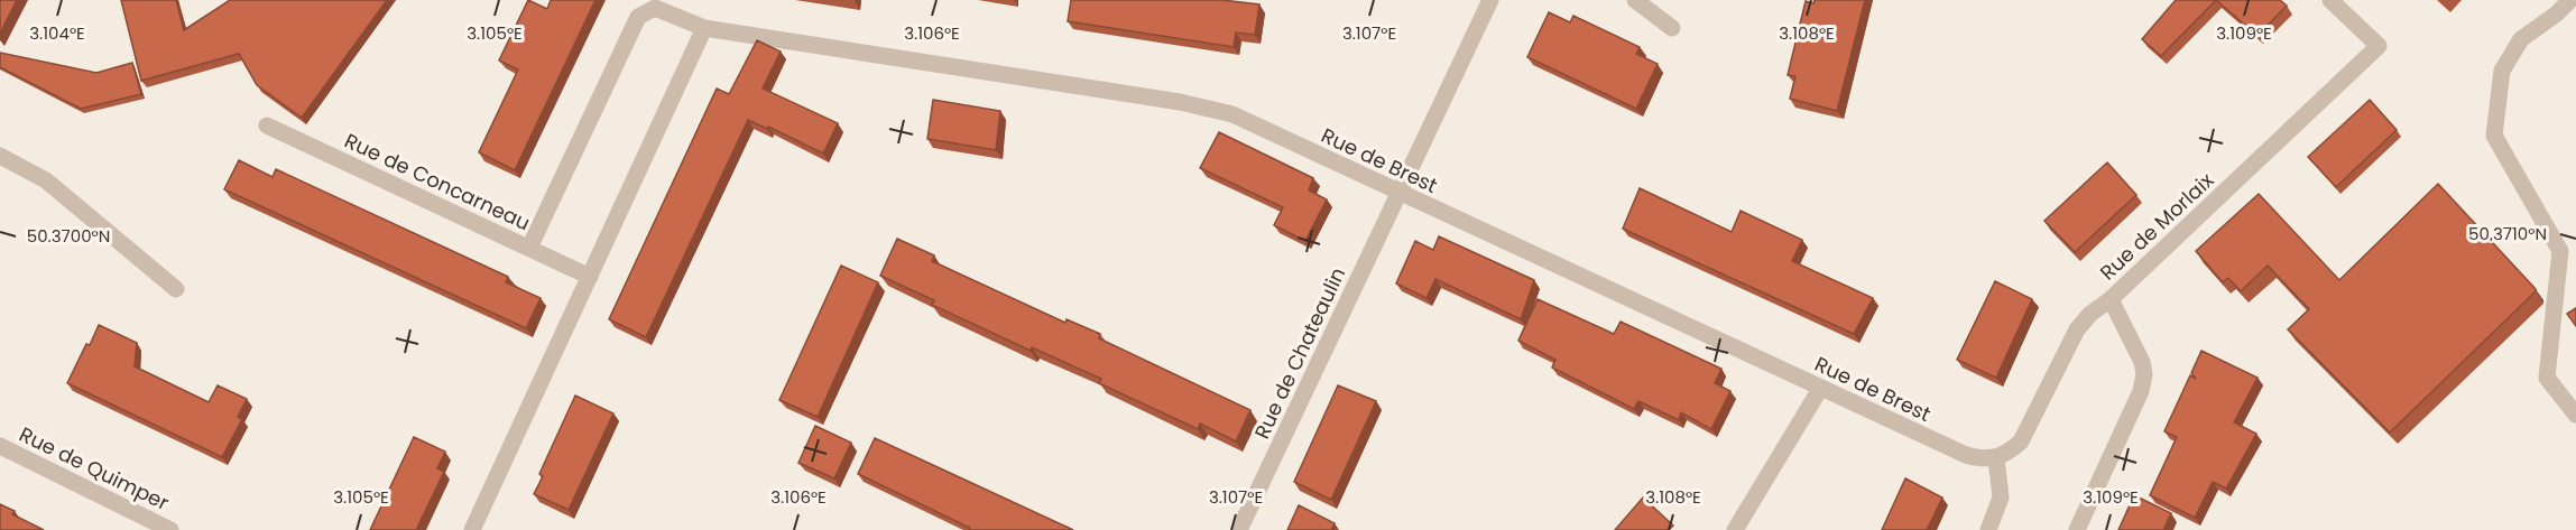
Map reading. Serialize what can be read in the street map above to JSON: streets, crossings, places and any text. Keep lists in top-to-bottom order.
{
  "streets": {
    "street": [
      "Rue de Brest",
      "Rue de Concarneau",
      "Rue de Morlaix",
      "Rue de Chateaulin",
      "Rue de Quimper"
    ]
  },
  "crossings": [
    ["Rue de Brest", "Rue de Concarneau"],
    ["Rue de Brest", "Rue de Morlaix"],
    ["Rue de Brest", "Rue de Chateaulin"]
  ],
  "coordinates": [
    "3.104°E",
    "3.105°E",
    "3.106°E",
    "3.108°E",
    "3.109°E",
    "3.107°E",
    "50.3710°N",
    "50.3700°N"
  ]
}
